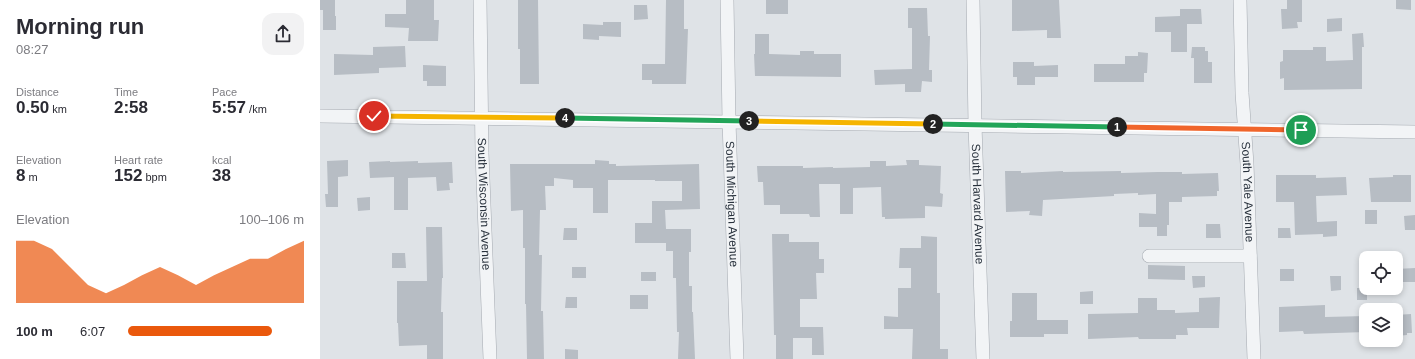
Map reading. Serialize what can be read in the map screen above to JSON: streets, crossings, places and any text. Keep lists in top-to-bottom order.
{
  "streets": {
    "street": [
      "South Yale Avenue",
      "South Wisconsin Avenue",
      "South Michigan Avenue",
      "South Harvard Avenue"
    ]
  },
  "page": {
    "heading": ["Morning run", "08:27"],
    "stats": [
      ["Distance", "0.50 km"],
      ["Time", "2:58"],
      ["Pace", "5:57 /km"],
      ["Elevation", "8 m"],
      ["Heart rate", "152 bpm"],
      ["kcal", "38"]
    ],
    "pins": [
      "4",
      "3",
      "2",
      "1"
    ],
    "chart": ["Elevation", "100–106 m"],
    "list": [
      {
        "name": "100 m",
        "note": "6:07"
      }
    ]
  }
}
